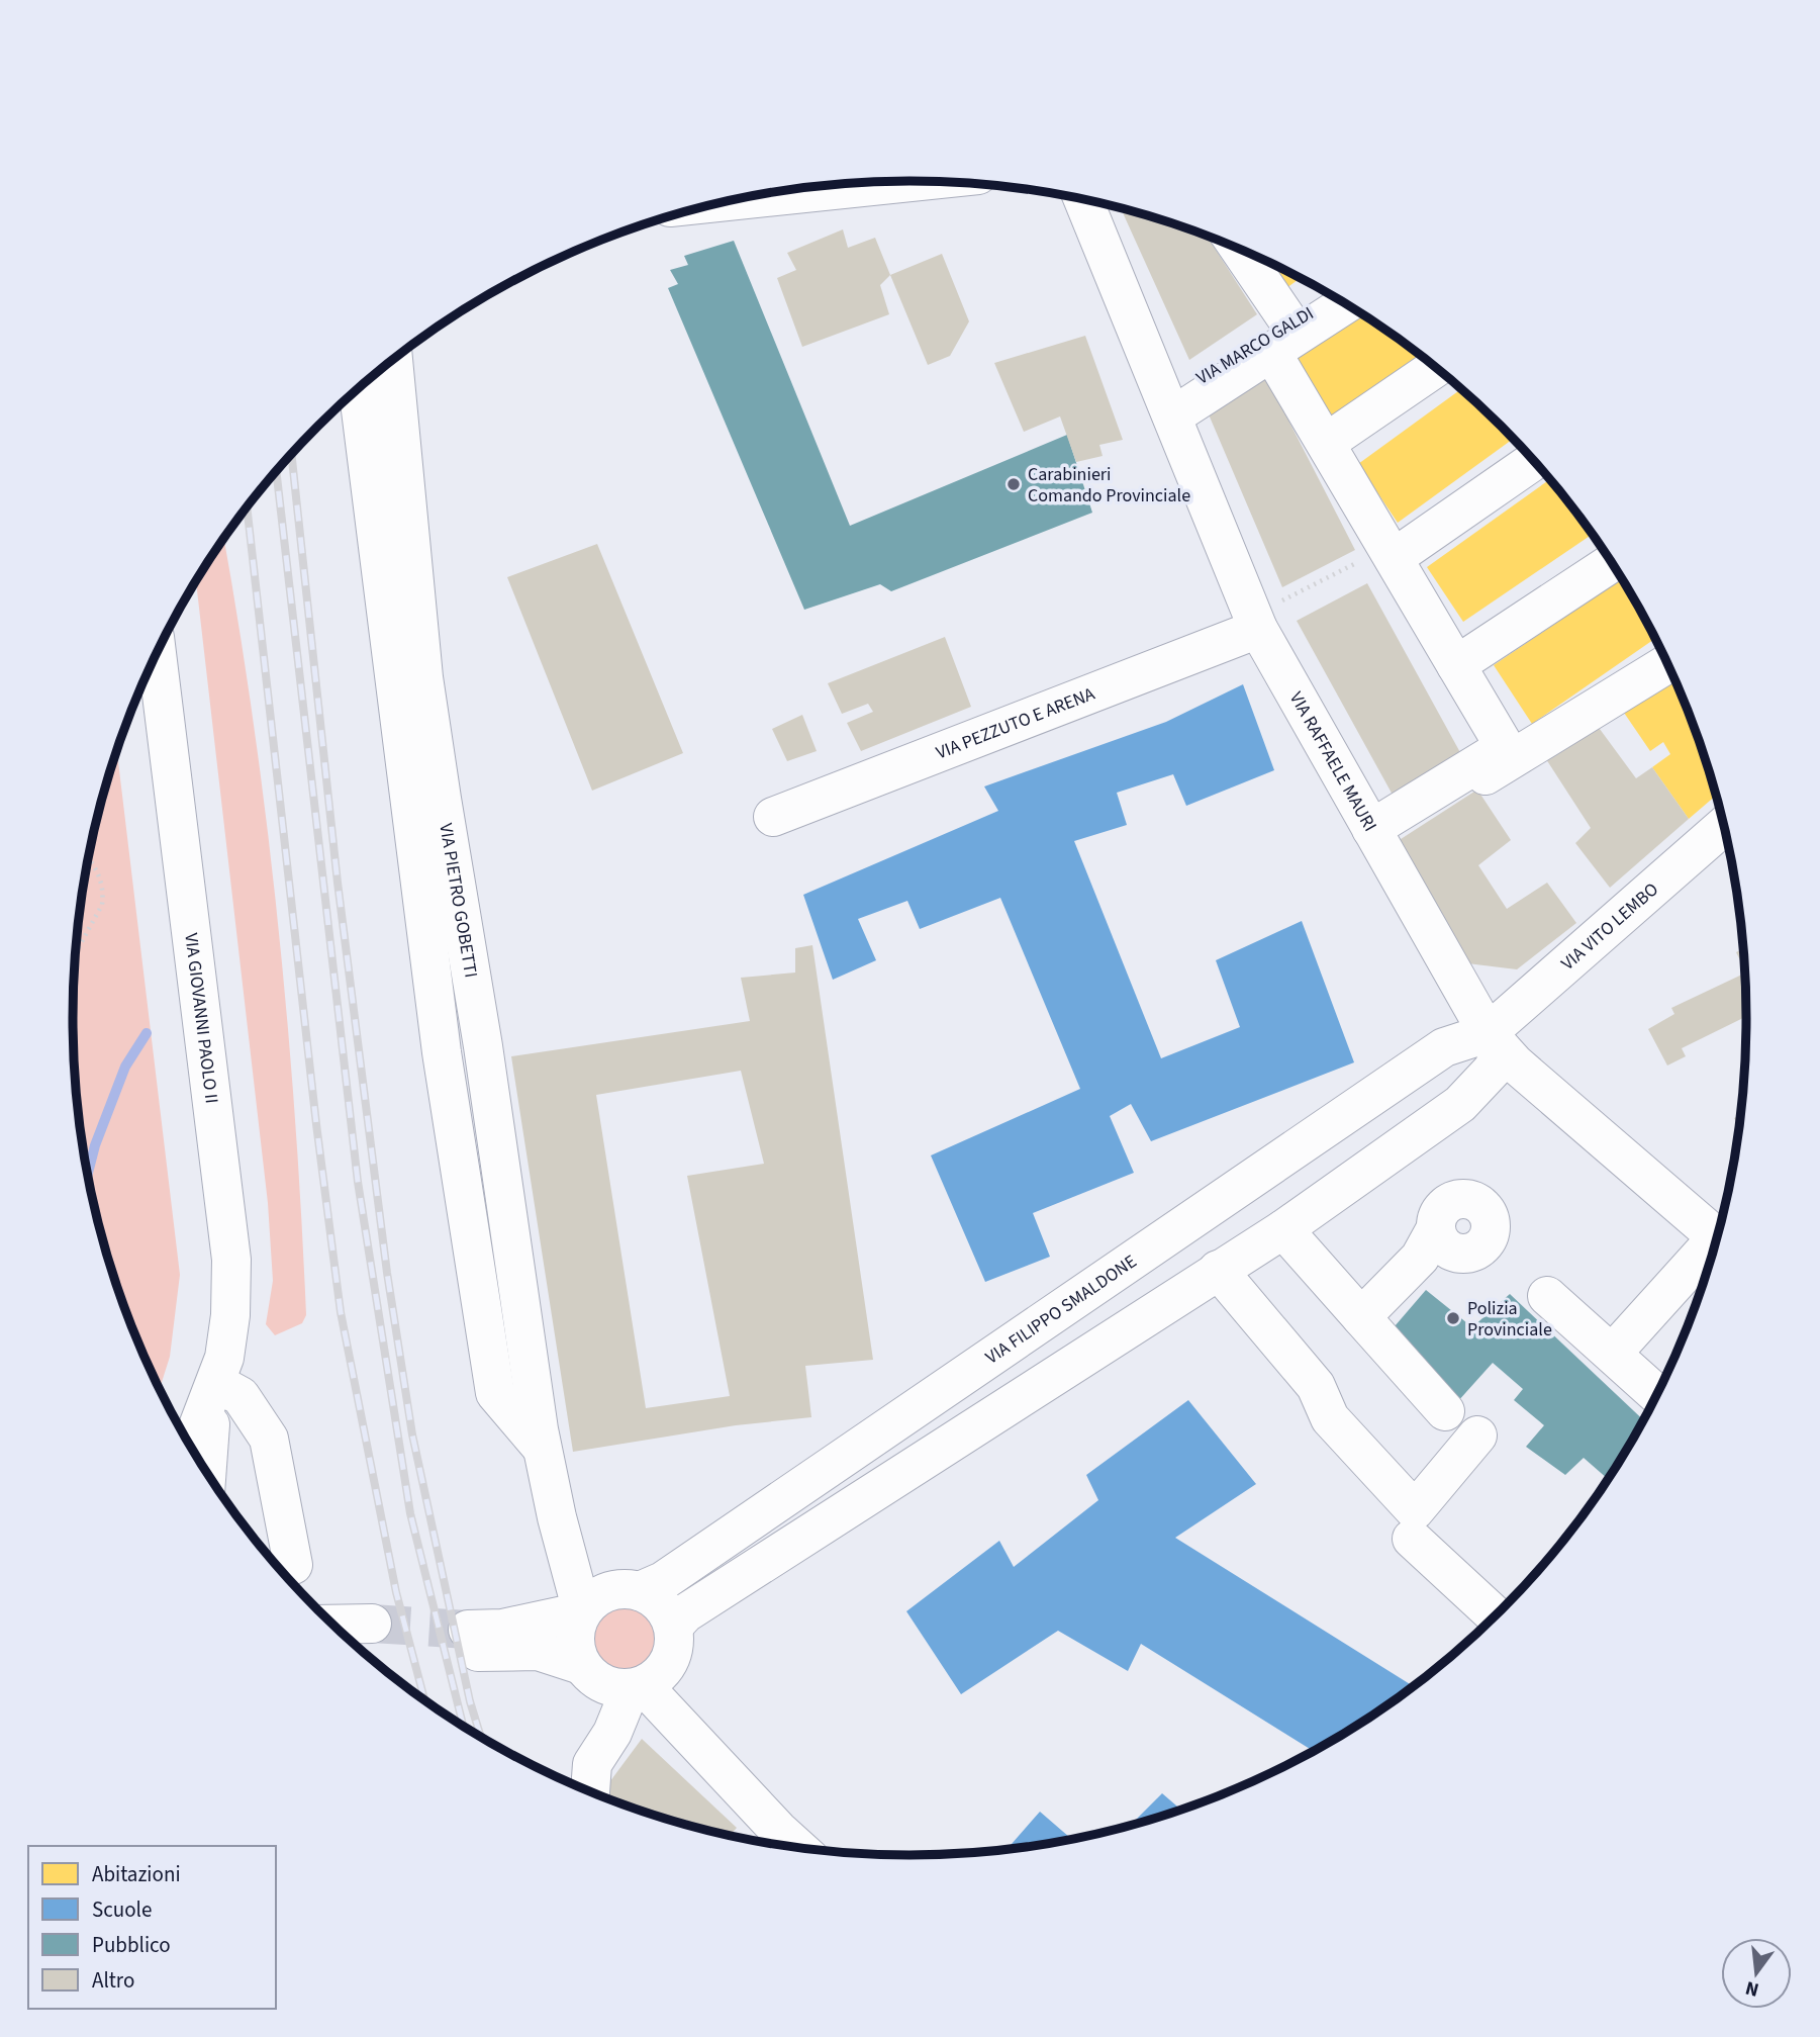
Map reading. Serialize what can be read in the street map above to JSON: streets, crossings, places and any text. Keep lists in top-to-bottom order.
{
  "streets": {
    "street": [
      "VIA MARCO GALDI",
      "VIA PEZZUTO E ARENA",
      "VIA RAFFAELE MAURI",
      "VIA PIETRO GOBETTI",
      "VIA VITO LEMBO",
      "VIA GIOVANNI PAOLO II",
      "VIA FILIPPO SMALDONE"
    ]
  },
  "crossings": [
    ["VIA PEZZUTO E ARENA", "VIA RAFFAELE MAURI"],
    ["VIA RAFFAELE MAURI", "VIA VITO LEMBO"],
    ["VIA RAFFAELE MAURI", "VIA FILIPPO SMALDONE"],
    ["VIA PIETRO GOBETTI", "VIA FILIPPO SMALDONE"],
    ["VIA VITO LEMBO", "VIA FILIPPO SMALDONE"]
  ],
  "places": ["Carabinieri Comando Provinciale", "Polizia Provinciale"],
  "legend": [
    "Abitazioni",
    "Scuole",
    "Pubblico",
    "Altro"
  ],
  "north": "bottom"
}
